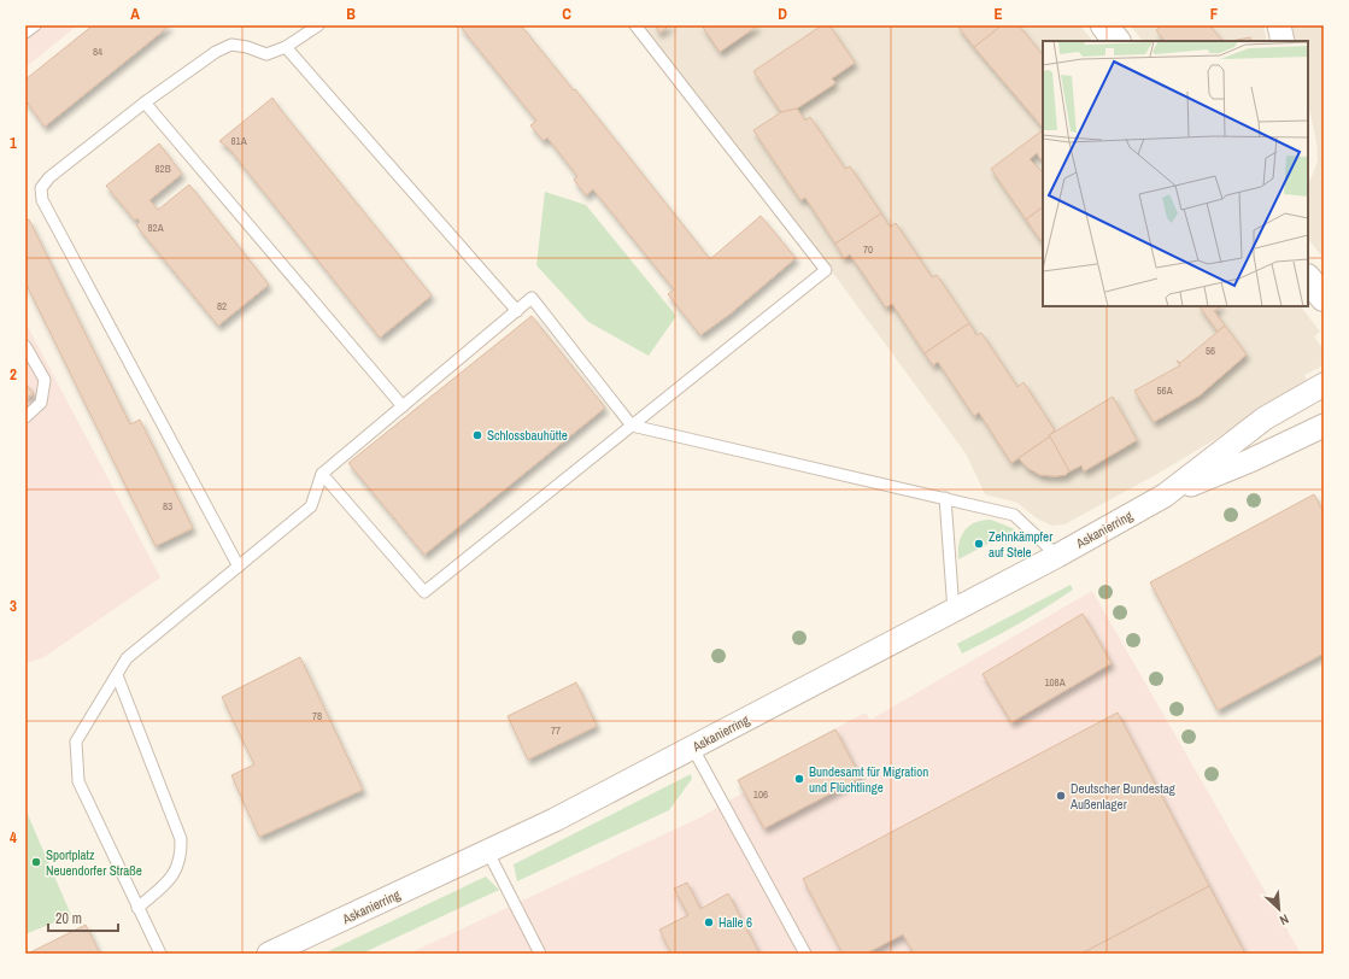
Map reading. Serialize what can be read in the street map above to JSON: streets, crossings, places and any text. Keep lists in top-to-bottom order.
{
  "streets": {
    "street": ["Askanierring"]
  },
  "places": [
    "Schlossbauhütte",
    "Zehnkämpfer auf Stele",
    "Bundesamt für Migration und Flüchtlinge",
    "Deutscher Bundestag Außenlager",
    "Sportplatz Neuendorfer Straße",
    "Halle 6"
  ],
  "house_numbers": [
    "84",
    "81A",
    "82B",
    "82A",
    "70",
    "82",
    "56",
    "56A",
    "83",
    "108A",
    "78",
    "77",
    "106"
  ],
  "scale_bar": "20 m",
  "north": "bottom right",
  "grid": {
    "columns": [
      "A",
      "B",
      "C",
      "D",
      "E",
      "F"
    ],
    "rows": [
      "1",
      "2",
      "3",
      "4"
    ]
  }
}
